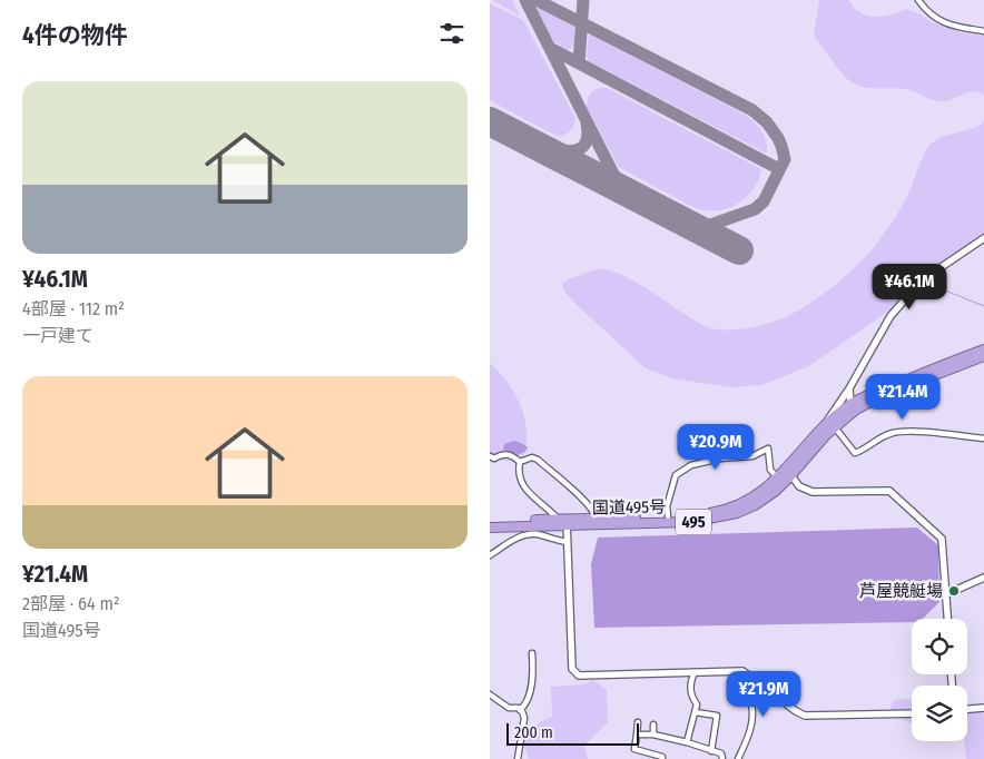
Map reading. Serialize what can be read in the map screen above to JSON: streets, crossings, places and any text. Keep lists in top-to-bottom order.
{
  "streets": {
    "highway": ["国道495号", "495"]
  },
  "places": ["芦屋競艇場"],
  "scale_bar": "200 m",
  "page": {
    "heading": "4件の物件",
    "list": [
      {
        "name": "¥46.1M",
        "note": "4部屋 · 112 m² · 一戸建て"
      },
      {
        "name": "¥21.4M",
        "note": "2部屋 · 64 m² · 国道495号"
      }
    ],
    "price": [
      "¥46.1M",
      "¥21.4M",
      "¥20.9M",
      "¥21.9M"
    ],
    "scale": "200 m"
  }
}
